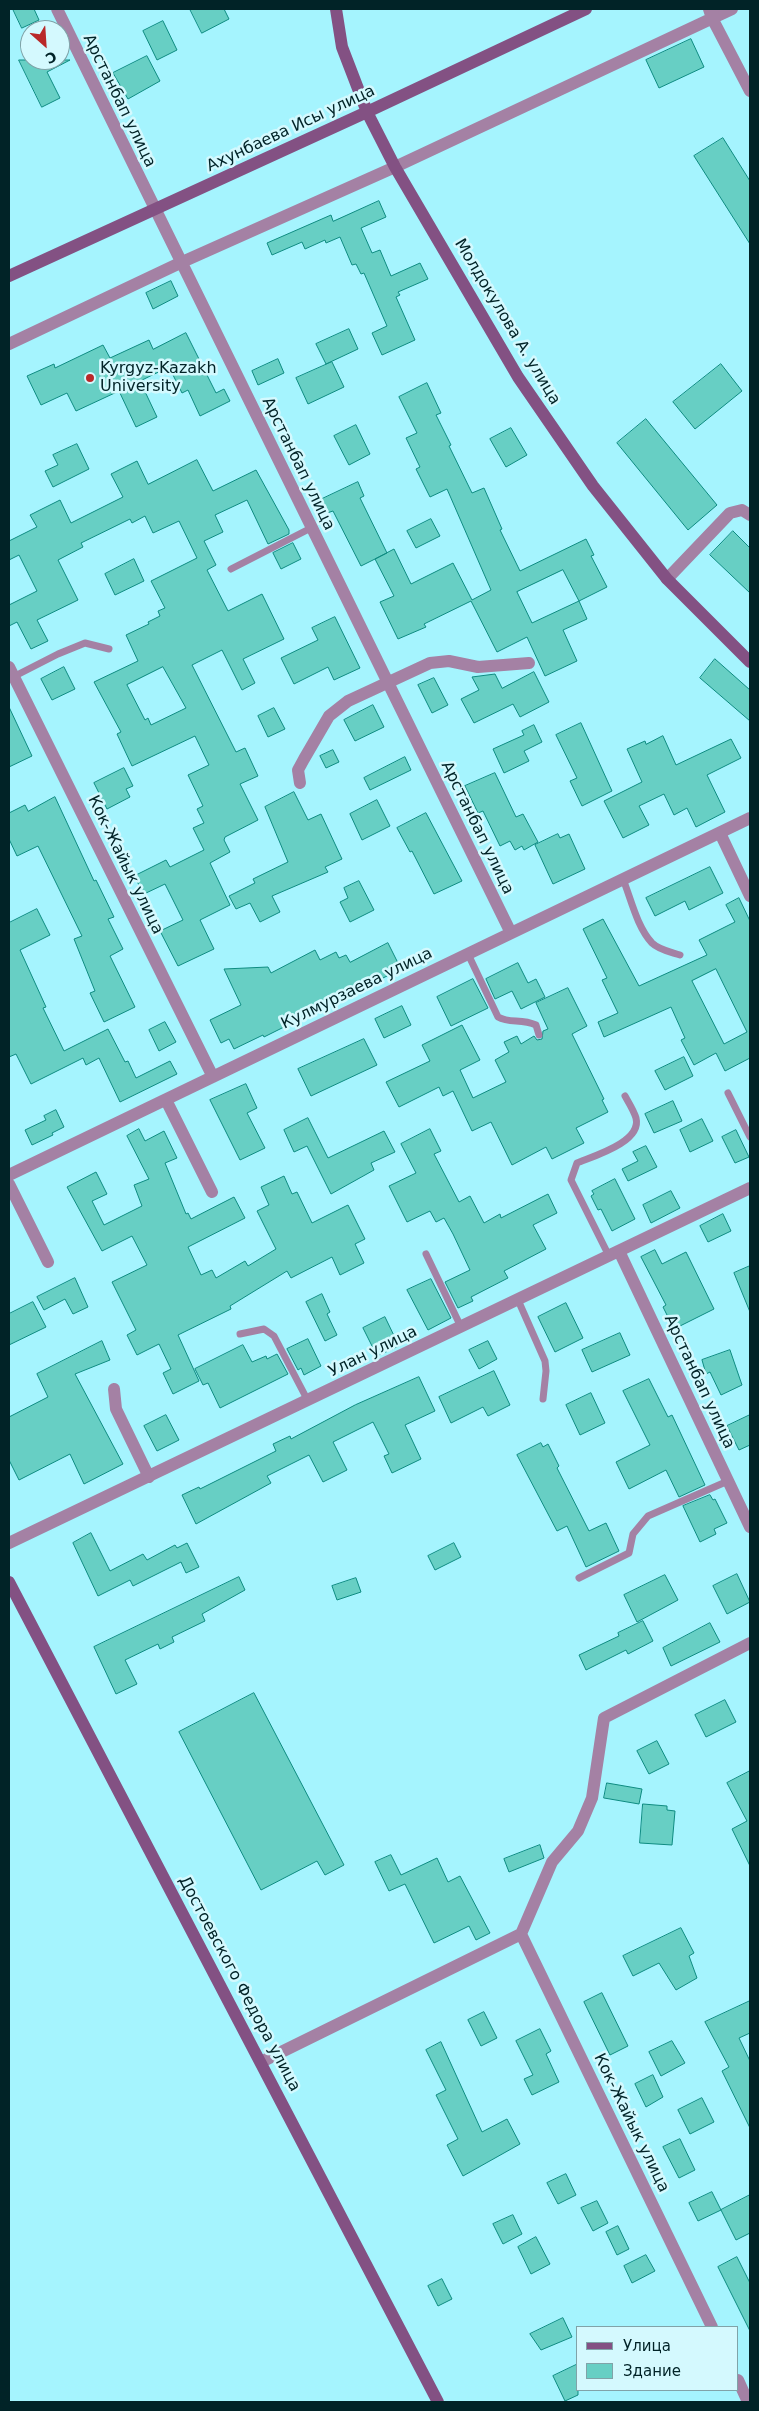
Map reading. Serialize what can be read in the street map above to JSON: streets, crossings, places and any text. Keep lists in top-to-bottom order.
{
  "streets": {
    "main road": ["Ахунбаева Исы улица", "Молдокулова А. улица", "Достоевского Федора улица"],
    "street": [
      "Арстанбап улица",
      "Кок-Жайык улица",
      "Кулмурзаева улица",
      "Улан улица"
    ]
  },
  "crossings": [
    ["Арстанбап улица", "Ахунбаева Исы улица"],
    ["Арстанбап улица", "Кулмурзаева улица"],
    ["Арстанбап улица", "Улан улица"],
    ["Ахунбаева Исы улица", "Молдокулова А. улица"],
    ["Кок-Жайык улица", "Кулмурзаева улица"]
  ],
  "places": ["Kyrgyz-Kazakh University"],
  "legend": ["Улица", "Здание"],
  "north": "bottom right"
}
